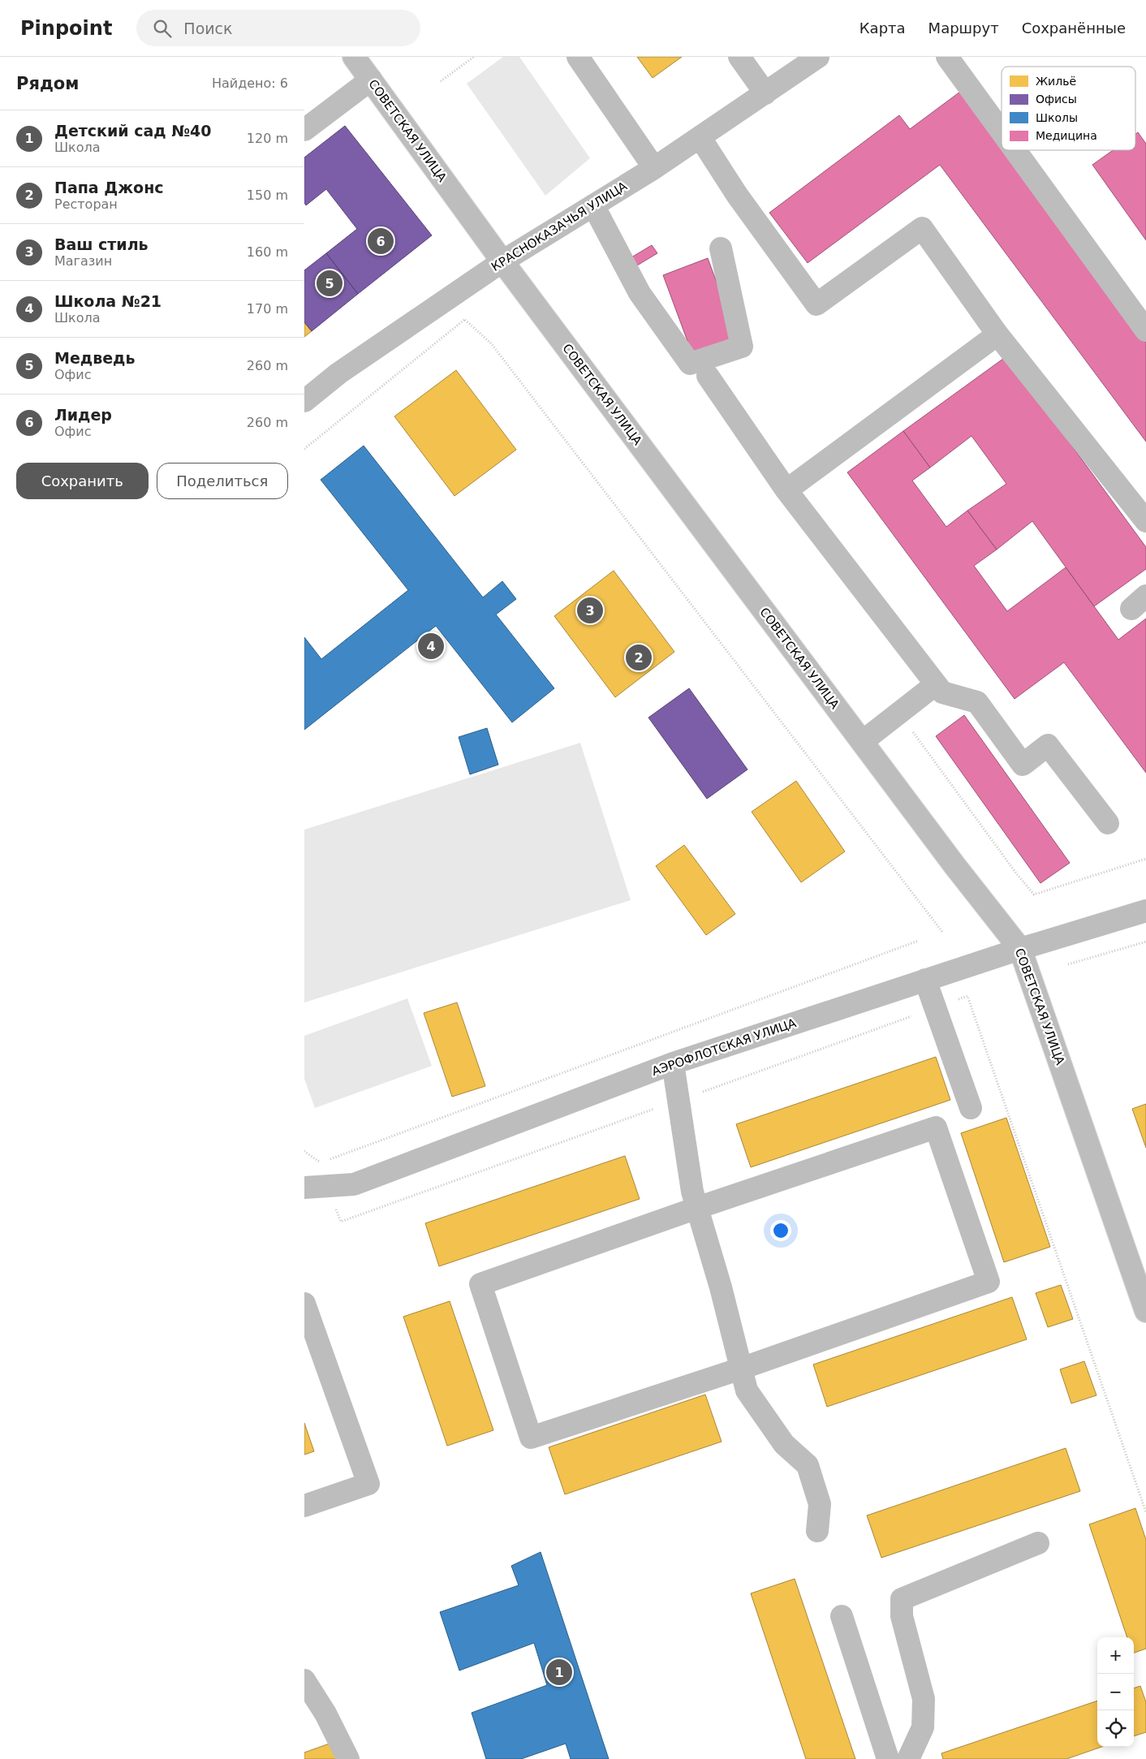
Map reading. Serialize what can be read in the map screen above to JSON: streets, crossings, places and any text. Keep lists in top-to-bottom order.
{
  "streets": {
    "street": ["СОВЕТСКАЯ УЛИЦА", "КРАСНОКАЗАЧЬЯ УЛИЦА", "АЭРОФЛОТСКАЯ УЛИЦА"]
  },
  "crossings": [
    ["СОВЕТСКАЯ УЛИЦА", "КРАСНОКАЗАЧЬЯ УЛИЦА"],
    ["СОВЕТСКАЯ УЛИЦА", "АЭРОФЛОТСКАЯ УЛИЦА"]
  ],
  "legend": [
    "Жильё",
    "Офисы",
    "Школы",
    "Медицина"
  ],
  "page": {
    "header": "Pinpoint",
    "search": "Поиск",
    "nav": ["Карта", "Маршрут", "Сохранённые"],
    "heading": ["Рядом", "Найдено: 6"],
    "list": [
      {
        "mark": "1",
        "name": "Детский сад №40",
        "note": "Школа",
        "value": "120 m"
      },
      {
        "mark": "2",
        "name": "Папа Джонс",
        "note": "Ресторан",
        "value": "150 m"
      },
      {
        "mark": "3",
        "name": "Ваш стиль",
        "note": "Магазин",
        "value": "160 m"
      },
      {
        "mark": "4",
        "name": "Школа №21",
        "note": "Школа",
        "value": "170 m"
      },
      {
        "mark": "5",
        "name": "Медведь",
        "note": "Офис",
        "value": "260 m"
      },
      {
        "mark": "6",
        "name": "Лидер",
        "note": "Офис",
        "value": "260 m"
      }
    ],
    "pins": [
      "6",
      "5",
      "3",
      "4",
      "2",
      "1"
    ],
    "buttons": ["Сохранить", "Поделиться"],
    "map_buttons": ["+", "−"]
  }
}
